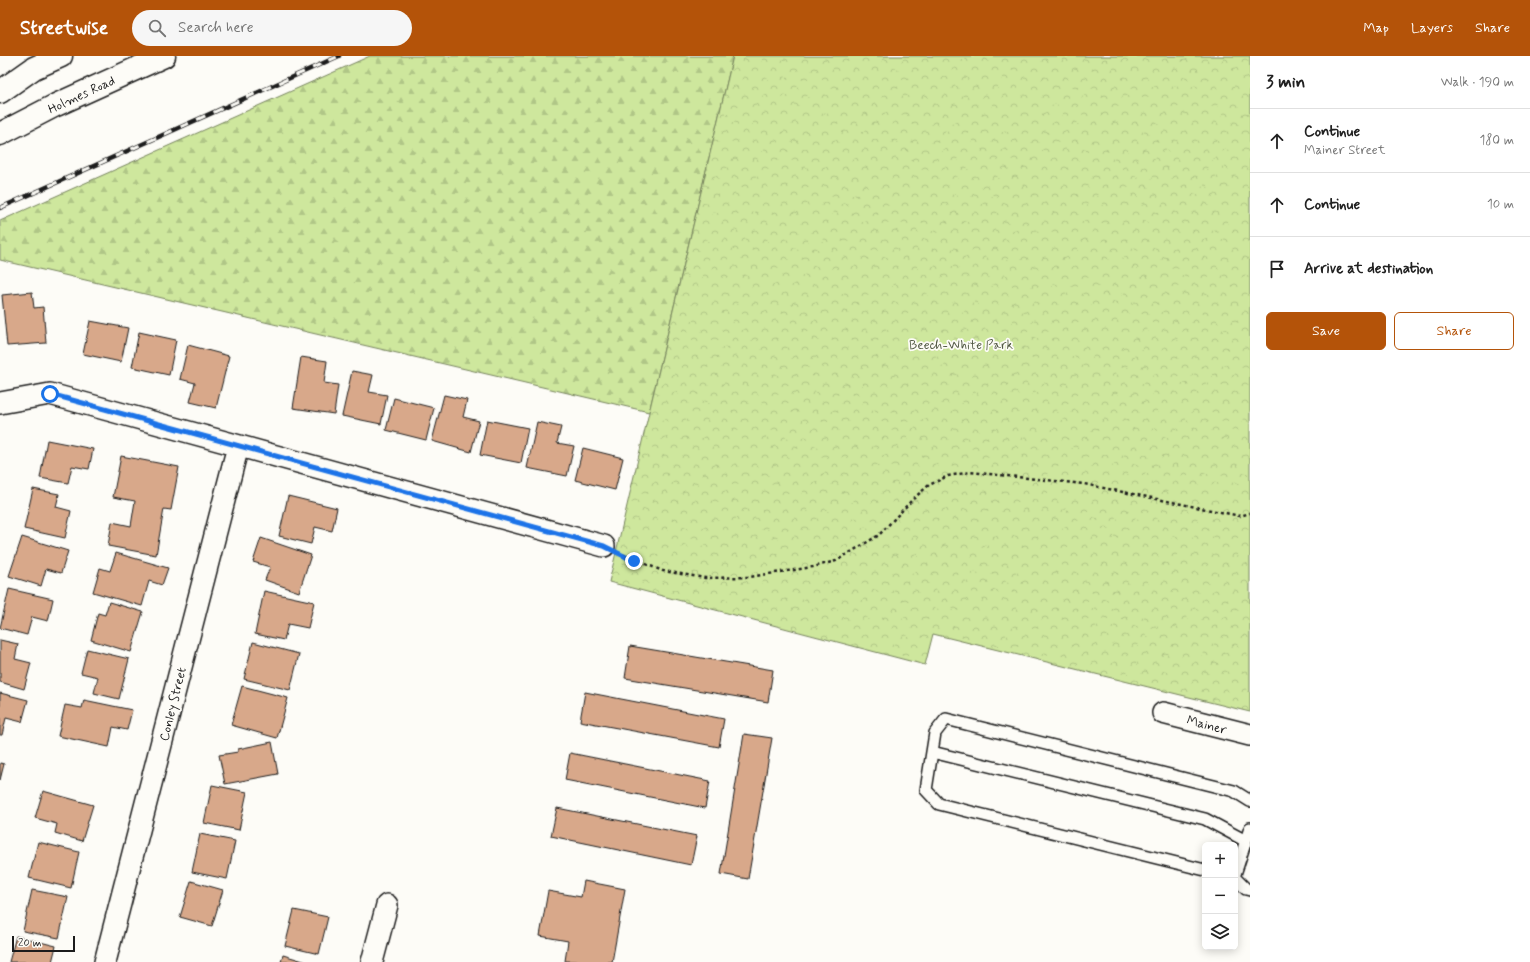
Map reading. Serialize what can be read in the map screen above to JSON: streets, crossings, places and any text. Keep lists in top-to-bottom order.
{
  "streets": {
    "main road": ["Holmes Road"],
    "street": ["Conley Street", "Mainer"]
  },
  "parks": ["Beech-White Park"],
  "scale_bar": "20 m",
  "page": {
    "header": "Streetwise",
    "search": "Search here",
    "nav": ["Map", "Layers", "Share"],
    "heading": ["3 min", "Walk · 190 m"],
    "list": [
      ["Continue", "Mainer Street", "180 m"],
      ["Continue", "10 m"],
      "Arrive at destination"
    ],
    "buttons": ["Save", "Share"],
    "map_buttons": ["+", "−"],
    "scale": "20 m"
  }
}
